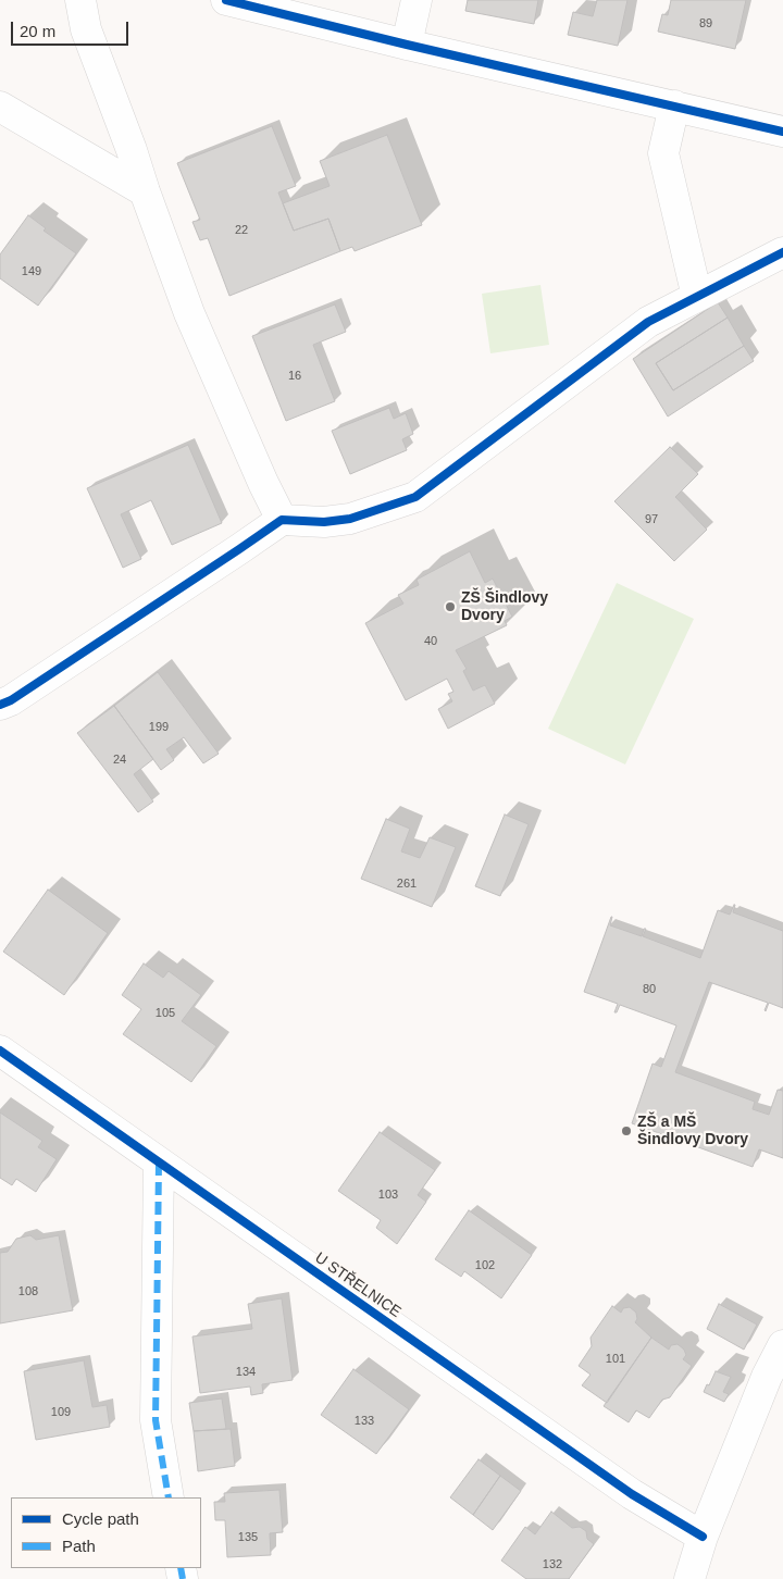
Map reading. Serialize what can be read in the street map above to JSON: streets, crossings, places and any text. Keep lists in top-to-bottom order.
{
  "streets": {
    "street": ["U STŘELNICE"]
  },
  "places": ["ZŠ Šindlovy Dvory", "ZŠ a MŠ Šindlovy Dvory"],
  "house_numbers": [
    "89",
    "22",
    "149",
    "16",
    "97",
    "40",
    "199",
    "24",
    "261",
    "80",
    "105",
    "103",
    "102",
    "108",
    "101",
    "134",
    "109",
    "133",
    "135",
    "132"
  ],
  "legend": ["Cycle path", "Path"],
  "scale_bar": "20 m"
}
